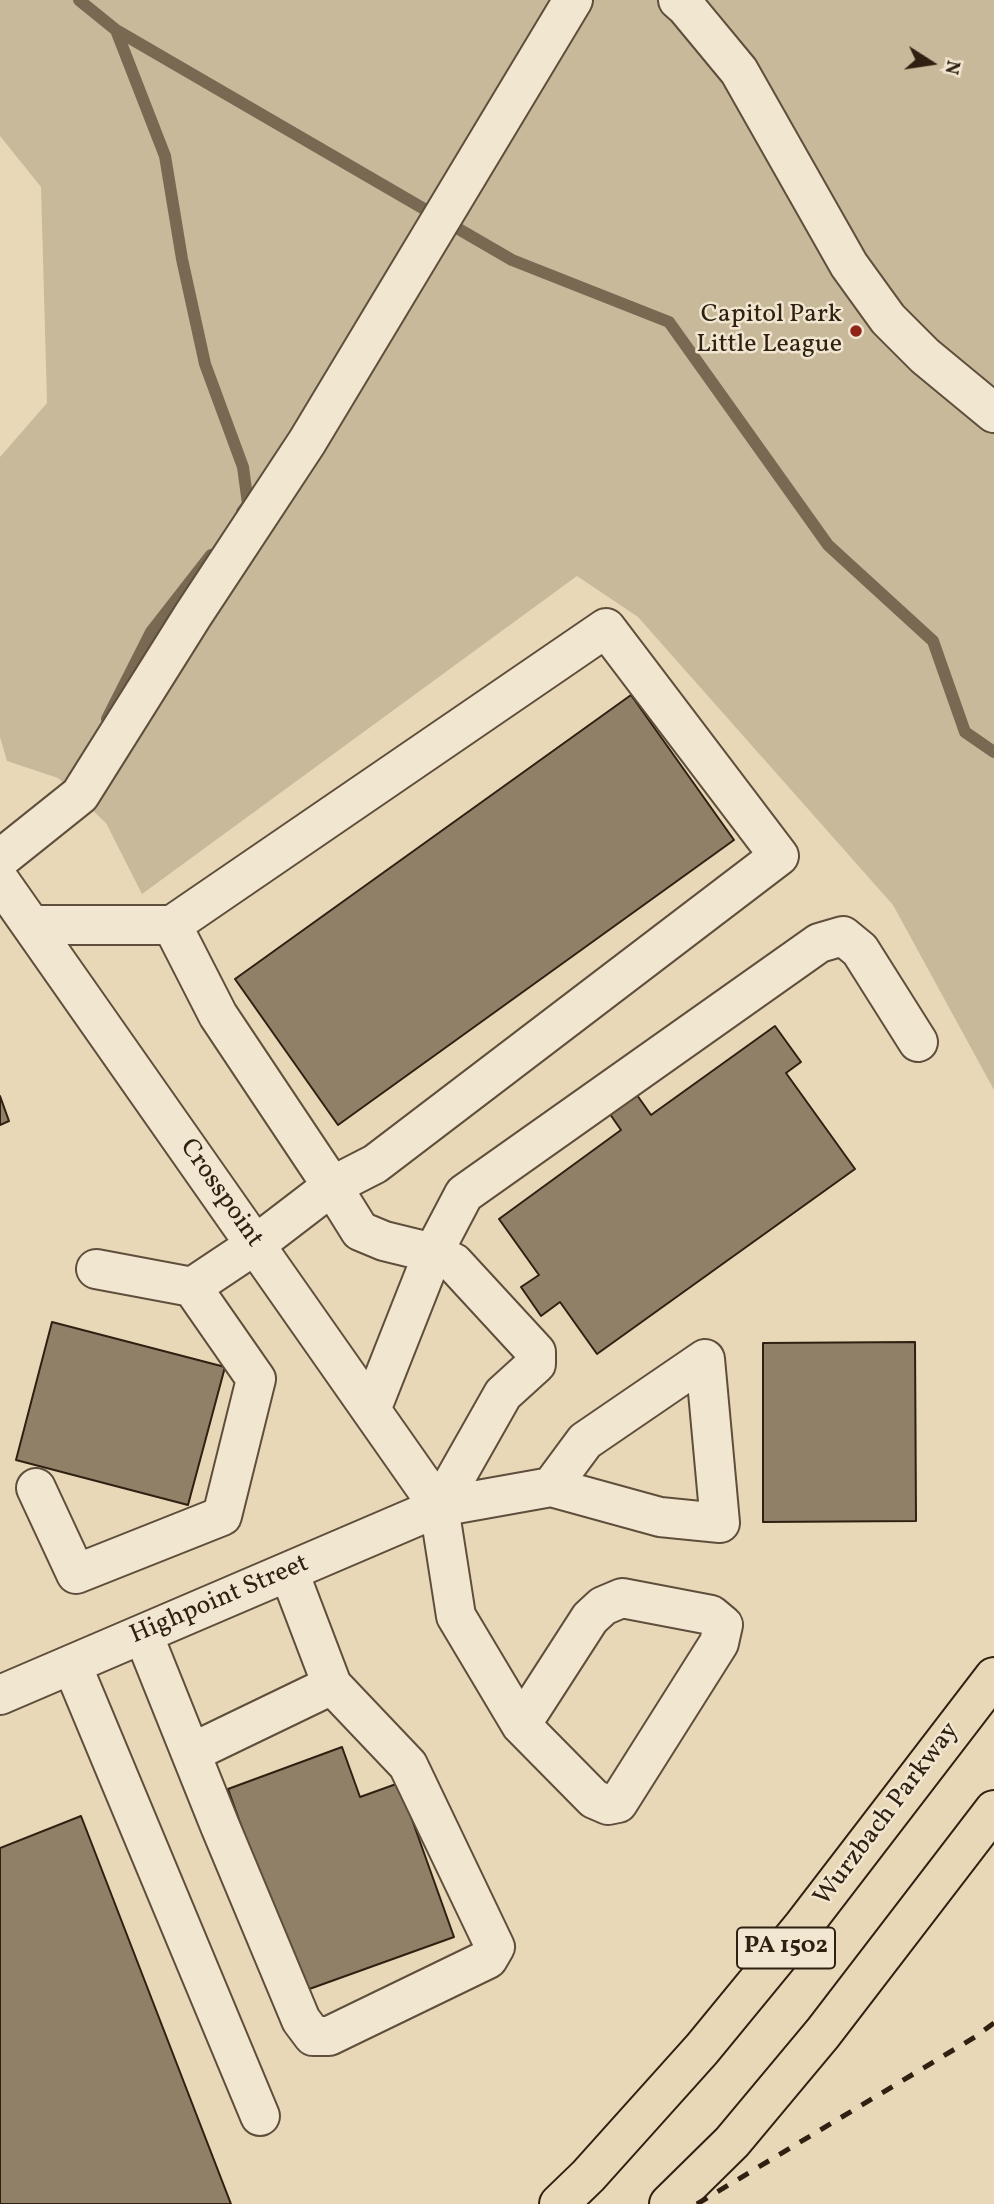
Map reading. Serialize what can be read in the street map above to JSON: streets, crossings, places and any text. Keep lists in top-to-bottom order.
{
  "streets": {
    "highway": ["Wurzbach Parkway", "PA 1502"],
    "street": ["Crosspoint", "Highpoint Street"]
  },
  "crossings": [
    ["Crosspoint", "Highpoint Street"]
  ],
  "places": ["Capitol Park Little League"],
  "north": "right"
}
